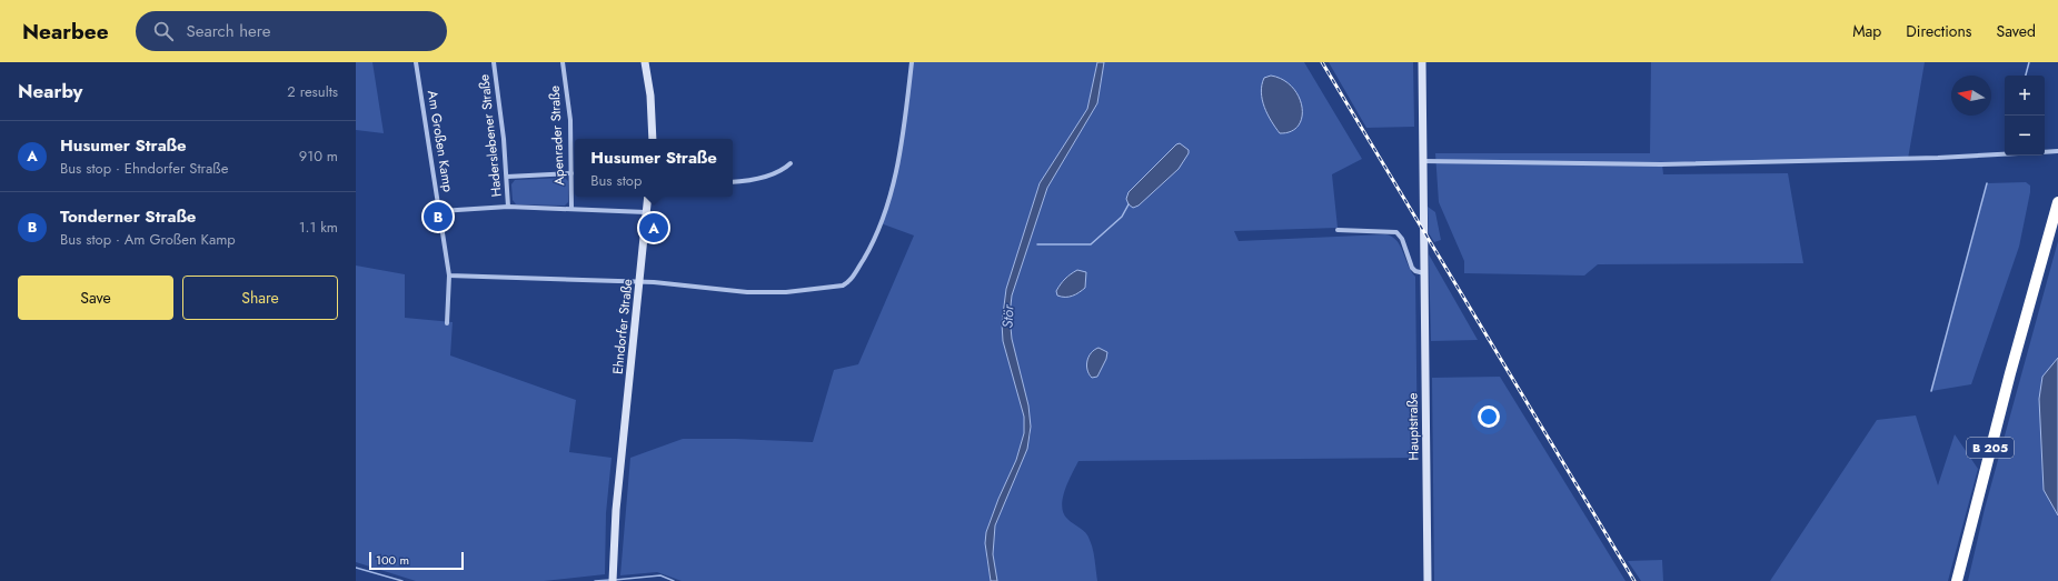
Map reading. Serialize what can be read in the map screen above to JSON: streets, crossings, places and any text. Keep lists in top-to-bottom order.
{
  "streets": {
    "highway": ["B 205"],
    "street": [
      "Haderslebener Straße",
      "Apenrader Straße",
      "Am Großen Kamp",
      "Ehndorfer Straße",
      "Hauptstraße"
    ]
  },
  "water": ["Stör"],
  "scale_bar": "100 m",
  "north": "left",
  "page": {
    "header": "Nearbee",
    "search": "Search here",
    "nav": ["Map", "Directions", "Saved"],
    "heading": ["Nearby", "2 results"],
    "map_buttons": ["+", "−"],
    "list": [
      {
        "mark": "A",
        "name": "Husumer Straße",
        "note": "Bus stop · Ehndorfer Straße",
        "value": "910 m"
      },
      {
        "mark": "B",
        "name": "Tonderner Straße",
        "note": "Bus stop · Am Großen Kamp",
        "value": "1.1 km"
      }
    ],
    "popup": ["Husumer Straße", "Bus stop"],
    "pins": ["B", "A"],
    "buttons": ["Save", "Share"],
    "scale": "100 m"
  }
}
